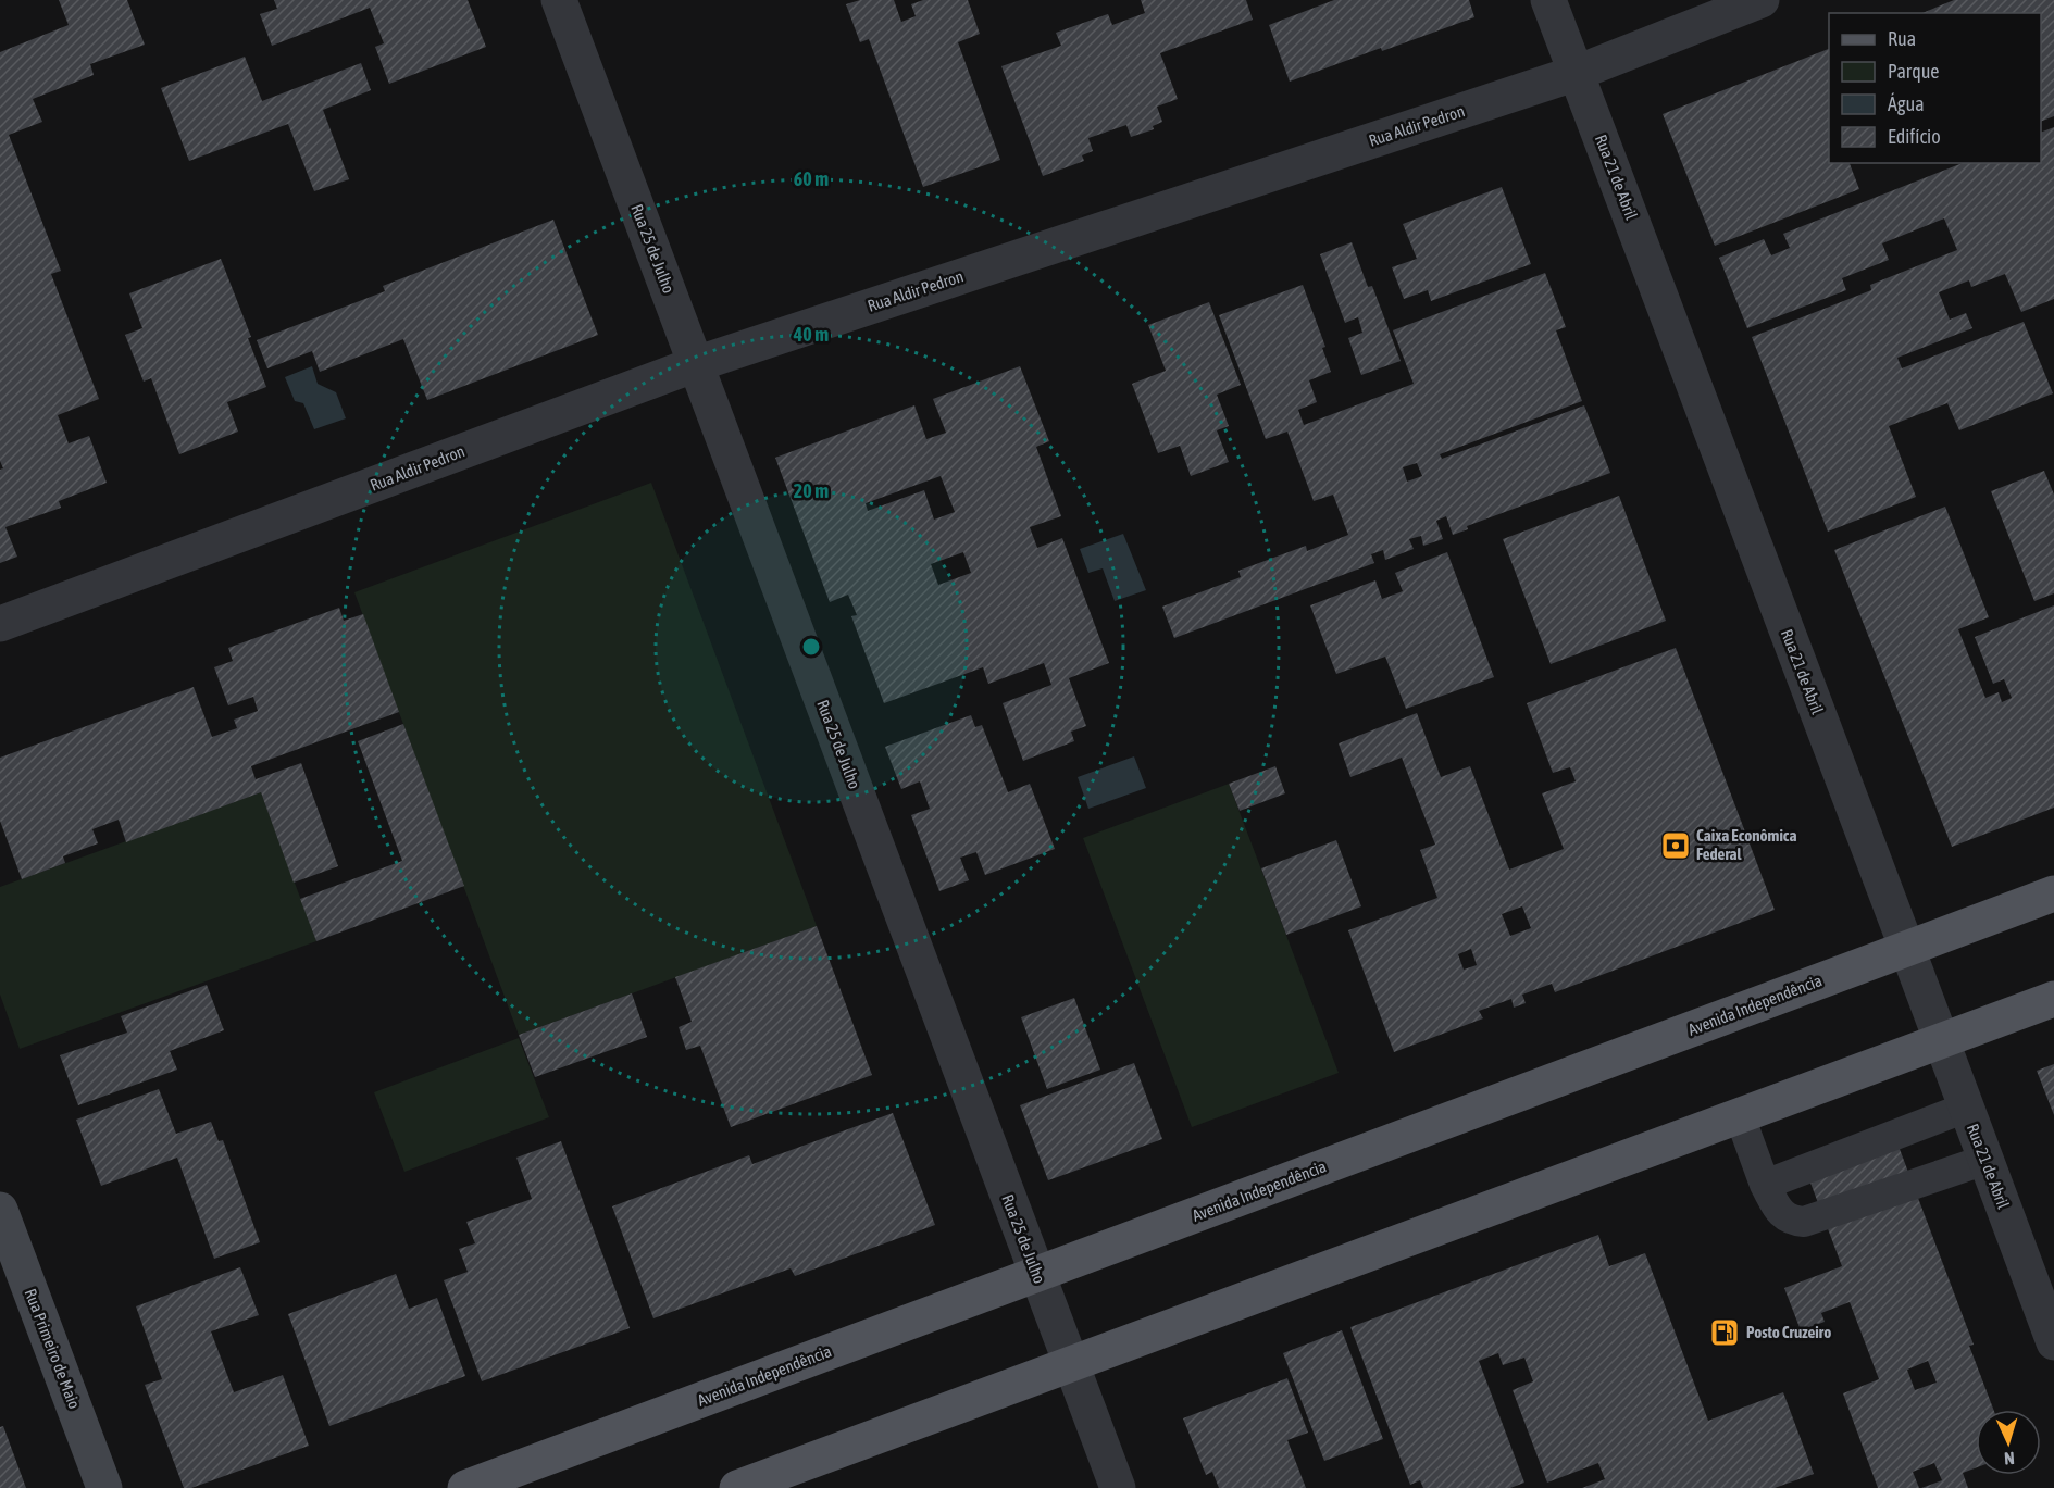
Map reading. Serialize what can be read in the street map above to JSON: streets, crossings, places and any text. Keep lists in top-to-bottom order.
{
  "streets": {
    "main road": ["Avenida Independência"],
    "street": [
      "Rua Aldir Pedron",
      "Rua 21 de Abril",
      "Rua 25 de Julho",
      "Rua Primeiro de Maio"
    ]
  },
  "crossings": [
    ["Rua Aldir Pedron", "Rua 21 de Abril"],
    ["Rua Aldir Pedron", "Rua 25 de Julho"],
    ["Rua 21 de Abril", "Avenida Independência"],
    ["Rua 25 de Julho", "Avenida Independência"]
  ],
  "places": {
    "bank": ["Caixa Econômica Federal"],
    "fuel station": ["Posto Cruzeiro"]
  },
  "legend": [
    "Rua",
    "Parque",
    "Água",
    "Edifício"
  ],
  "north": "bottom",
  "rings": ["60 m", "40 m", "20 m"]
}
